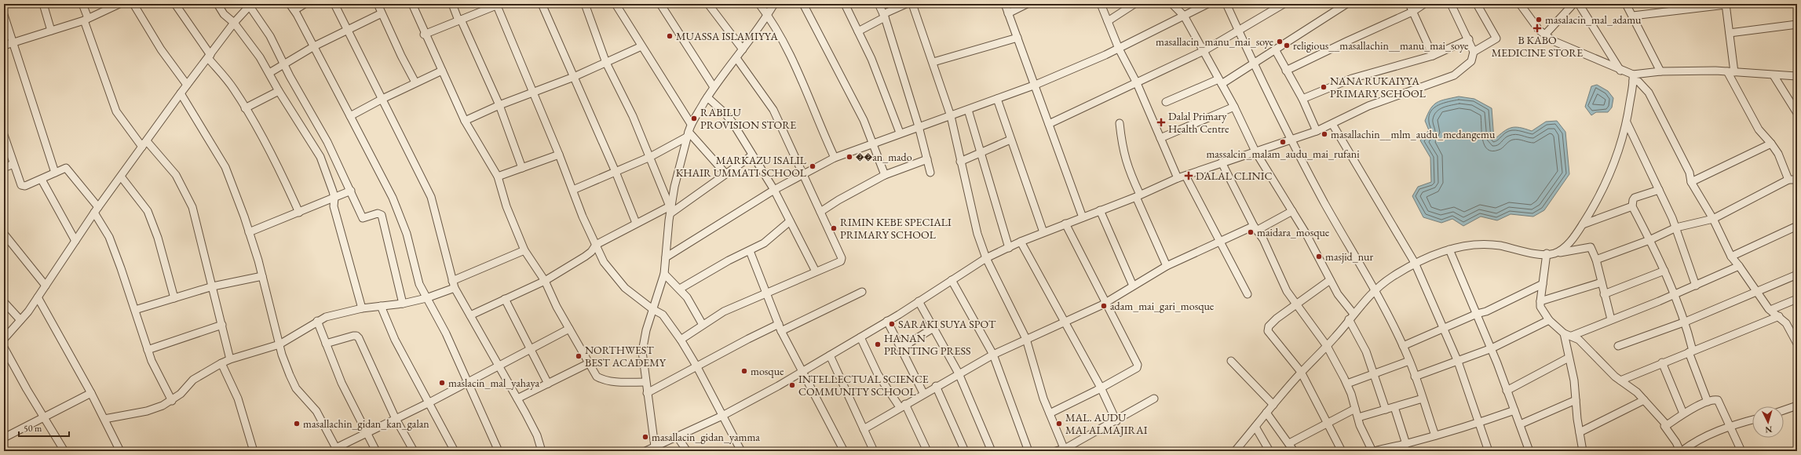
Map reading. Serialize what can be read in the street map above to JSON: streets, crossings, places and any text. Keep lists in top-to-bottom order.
{
  "places": {
    "other": [
      "masalacin_mal_adamu",
      "MUASSA ISLAMIYYA",
      "masallacin_manu_mai_soye",
      "religious__masallachin__manu_mai_soye",
      "NANA RUKAIYYA PRIMARY SCHOOL",
      "RABILU PROVISION STORE",
      "masallachin__mlm_audu_medangemu",
      "massalcin_malam_audu_mai_rufani",
      "��an_mado",
      "MARKAZU ISALIL KHAIR UMMATI SCHOOL",
      "RIMIN KEBE SPECIALI PRIMARY SCHOOL",
      "maidara_mosque",
      "masjid_nur",
      "adam_mai_gari_mosque",
      "SARAKI SUYA SPOT",
      "HANAN PRINTING PRESS",
      "NORTHWEST BEST ACADEMY",
      "mosque",
      "maslacin_mal_yahaya",
      "INTELLECTUAL SCIENCE COMMUNITY SCHOOL",
      "masallachin_gidan_kan_galan",
      "MAL. AUDU MAI ALMAJIRAI",
      "masallacin_gidan_yamma"
    ],
    "health": ["B KABO MEDICINE STORE", "Dalal Primary Health Centre", "DALAL CLINIC"]
  },
  "scale_bar": "50 m",
  "north": "bottom"
}
